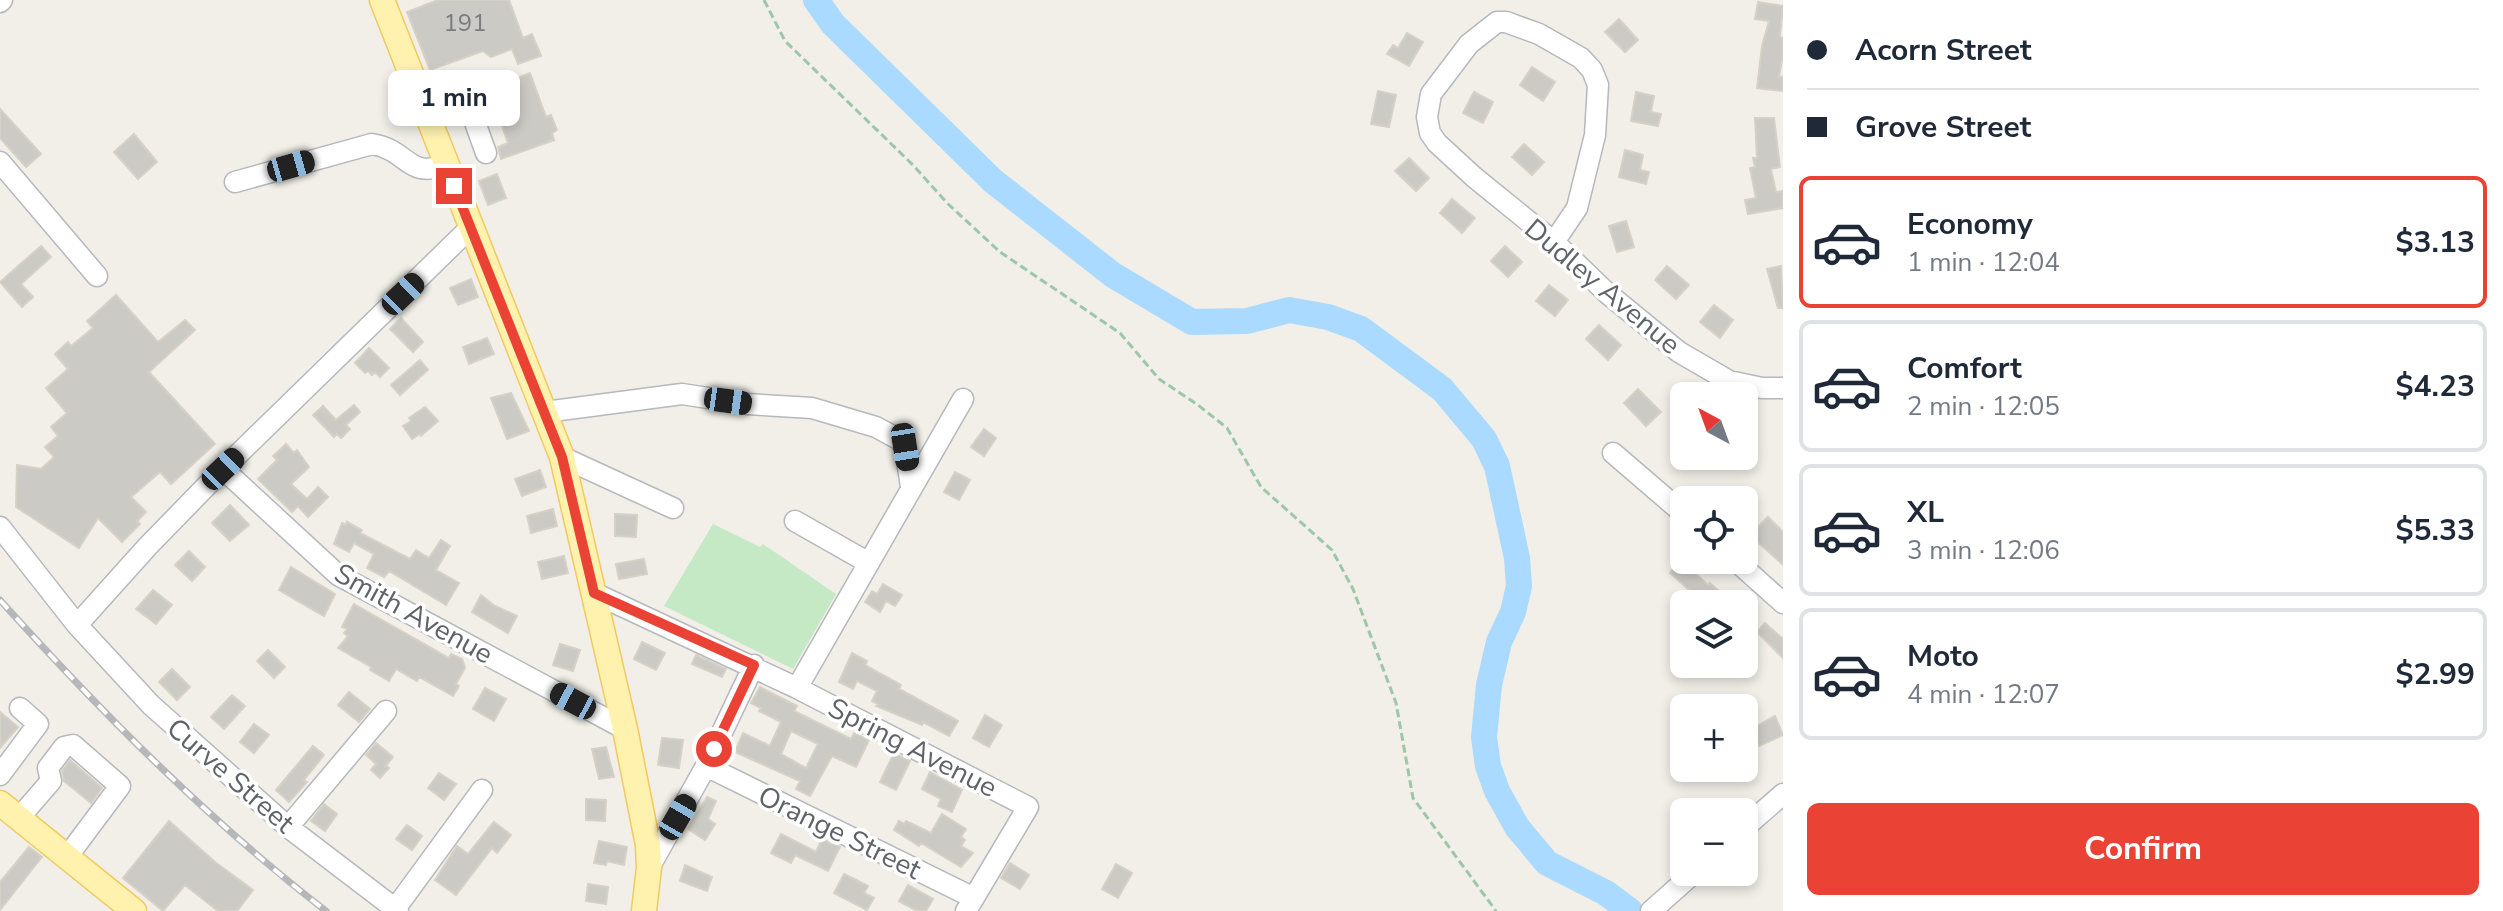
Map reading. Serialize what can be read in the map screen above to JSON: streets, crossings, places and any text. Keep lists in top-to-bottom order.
{
  "streets": {
    "street": [
      "Dudley Avenue",
      "Smith Avenue",
      "Spring Avenue",
      "Curve Street",
      "Orange Street"
    ]
  },
  "crossings": [
    ["Spring Avenue", "Orange Street"]
  ],
  "house_numbers": ["191"],
  "north": "top left",
  "page": {
    "banner": ["Acorn Street", "Grove Street"],
    "bubble": "1 min",
    "list": [
      {
        "name": "Economy",
        "note": "1 min · 12:04",
        "value": "$3.13"
      },
      {
        "name": "Comfort",
        "note": "2 min · 12:05",
        "value": "$4.23"
      },
      {
        "name": "XL",
        "note": "3 min · 12:06",
        "value": "$5.33"
      },
      {
        "name": "Moto",
        "note": "4 min · 12:07",
        "value": "$2.99"
      }
    ],
    "map_buttons": ["+", "−"],
    "buttons": "Confirm"
  }
}
